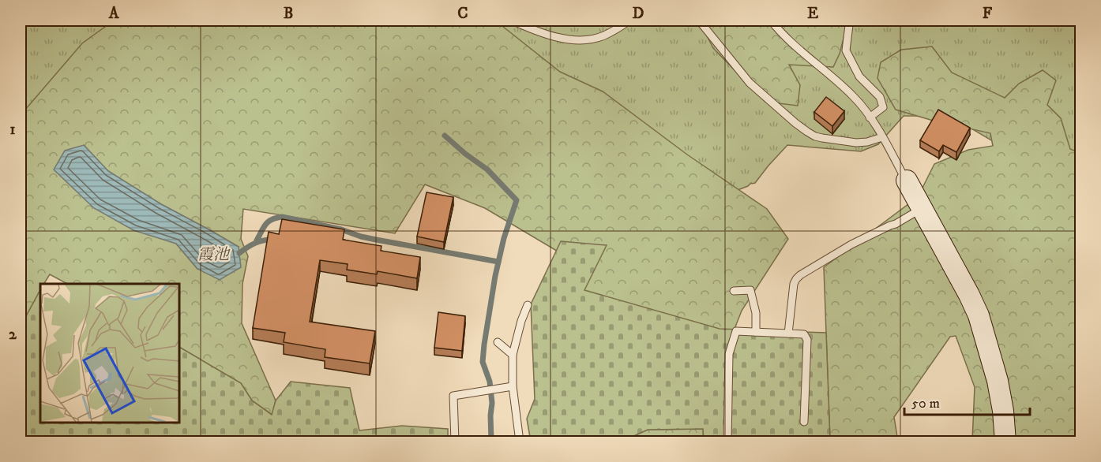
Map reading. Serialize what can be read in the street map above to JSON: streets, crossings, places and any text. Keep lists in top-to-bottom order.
{
  "water": ["霞池"],
  "scale_bar": "50 m",
  "grid": {
    "columns": [
      "A",
      "B",
      "C",
      "D",
      "E",
      "F"
    ],
    "rows": ["1", "2"]
  }
}
